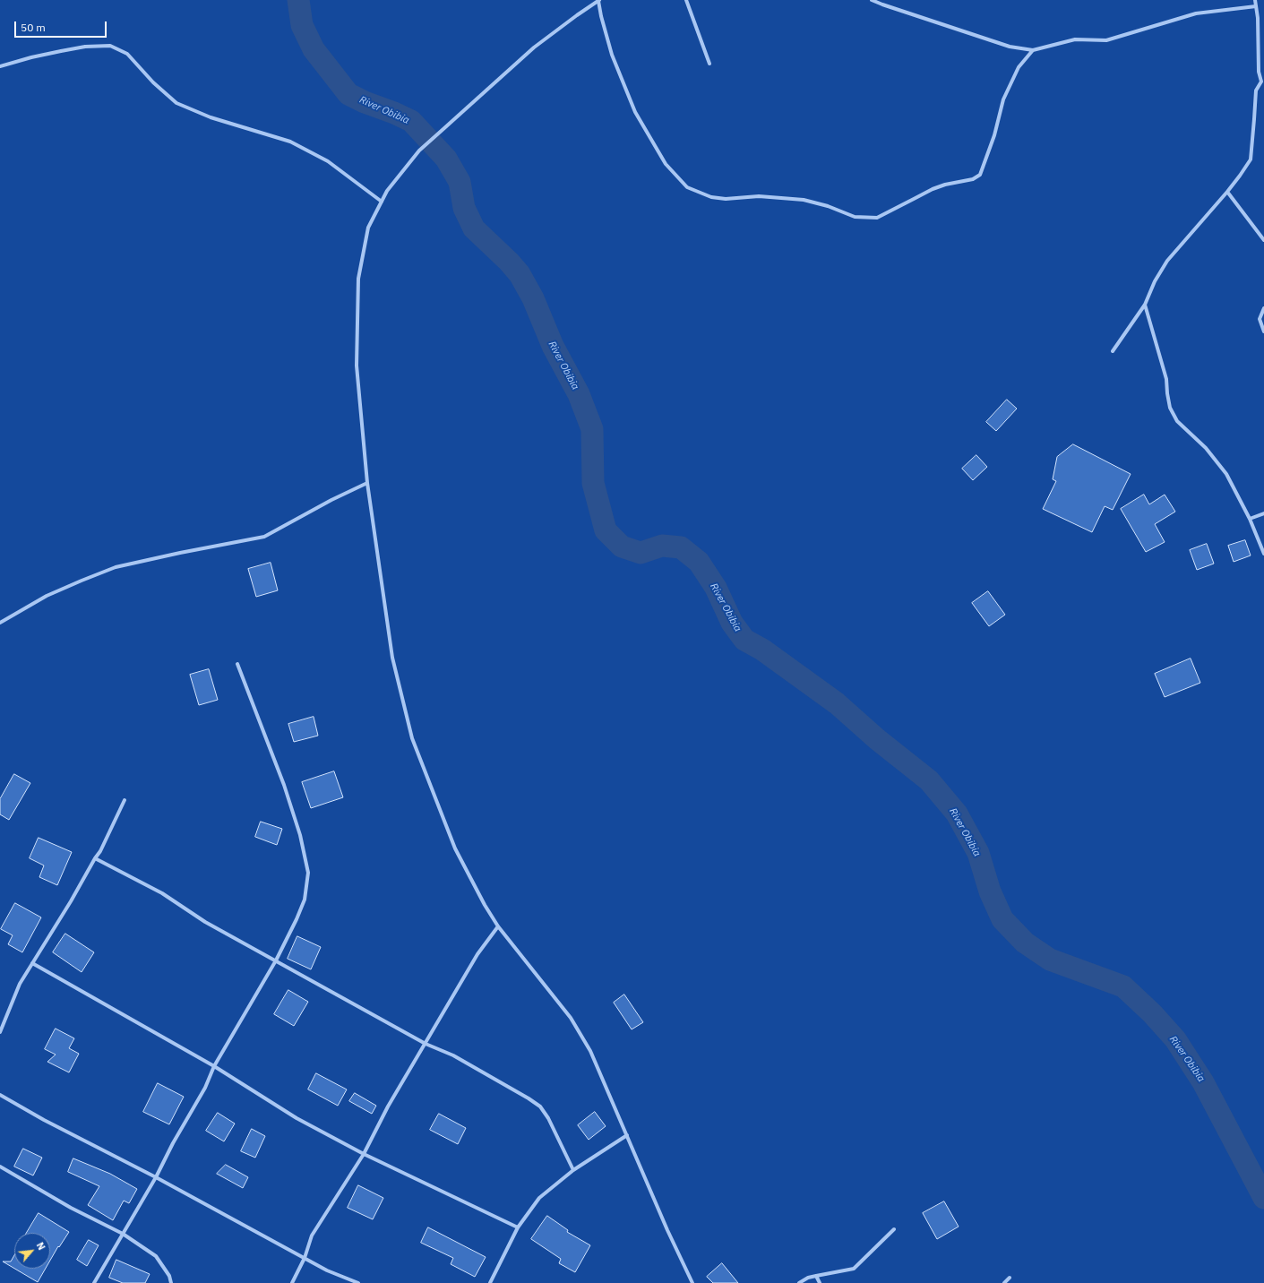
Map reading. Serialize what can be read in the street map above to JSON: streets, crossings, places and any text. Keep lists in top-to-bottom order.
{
  "water": ["River Obibia"],
  "scale_bar": "50 m",
  "north": "top right"
}
